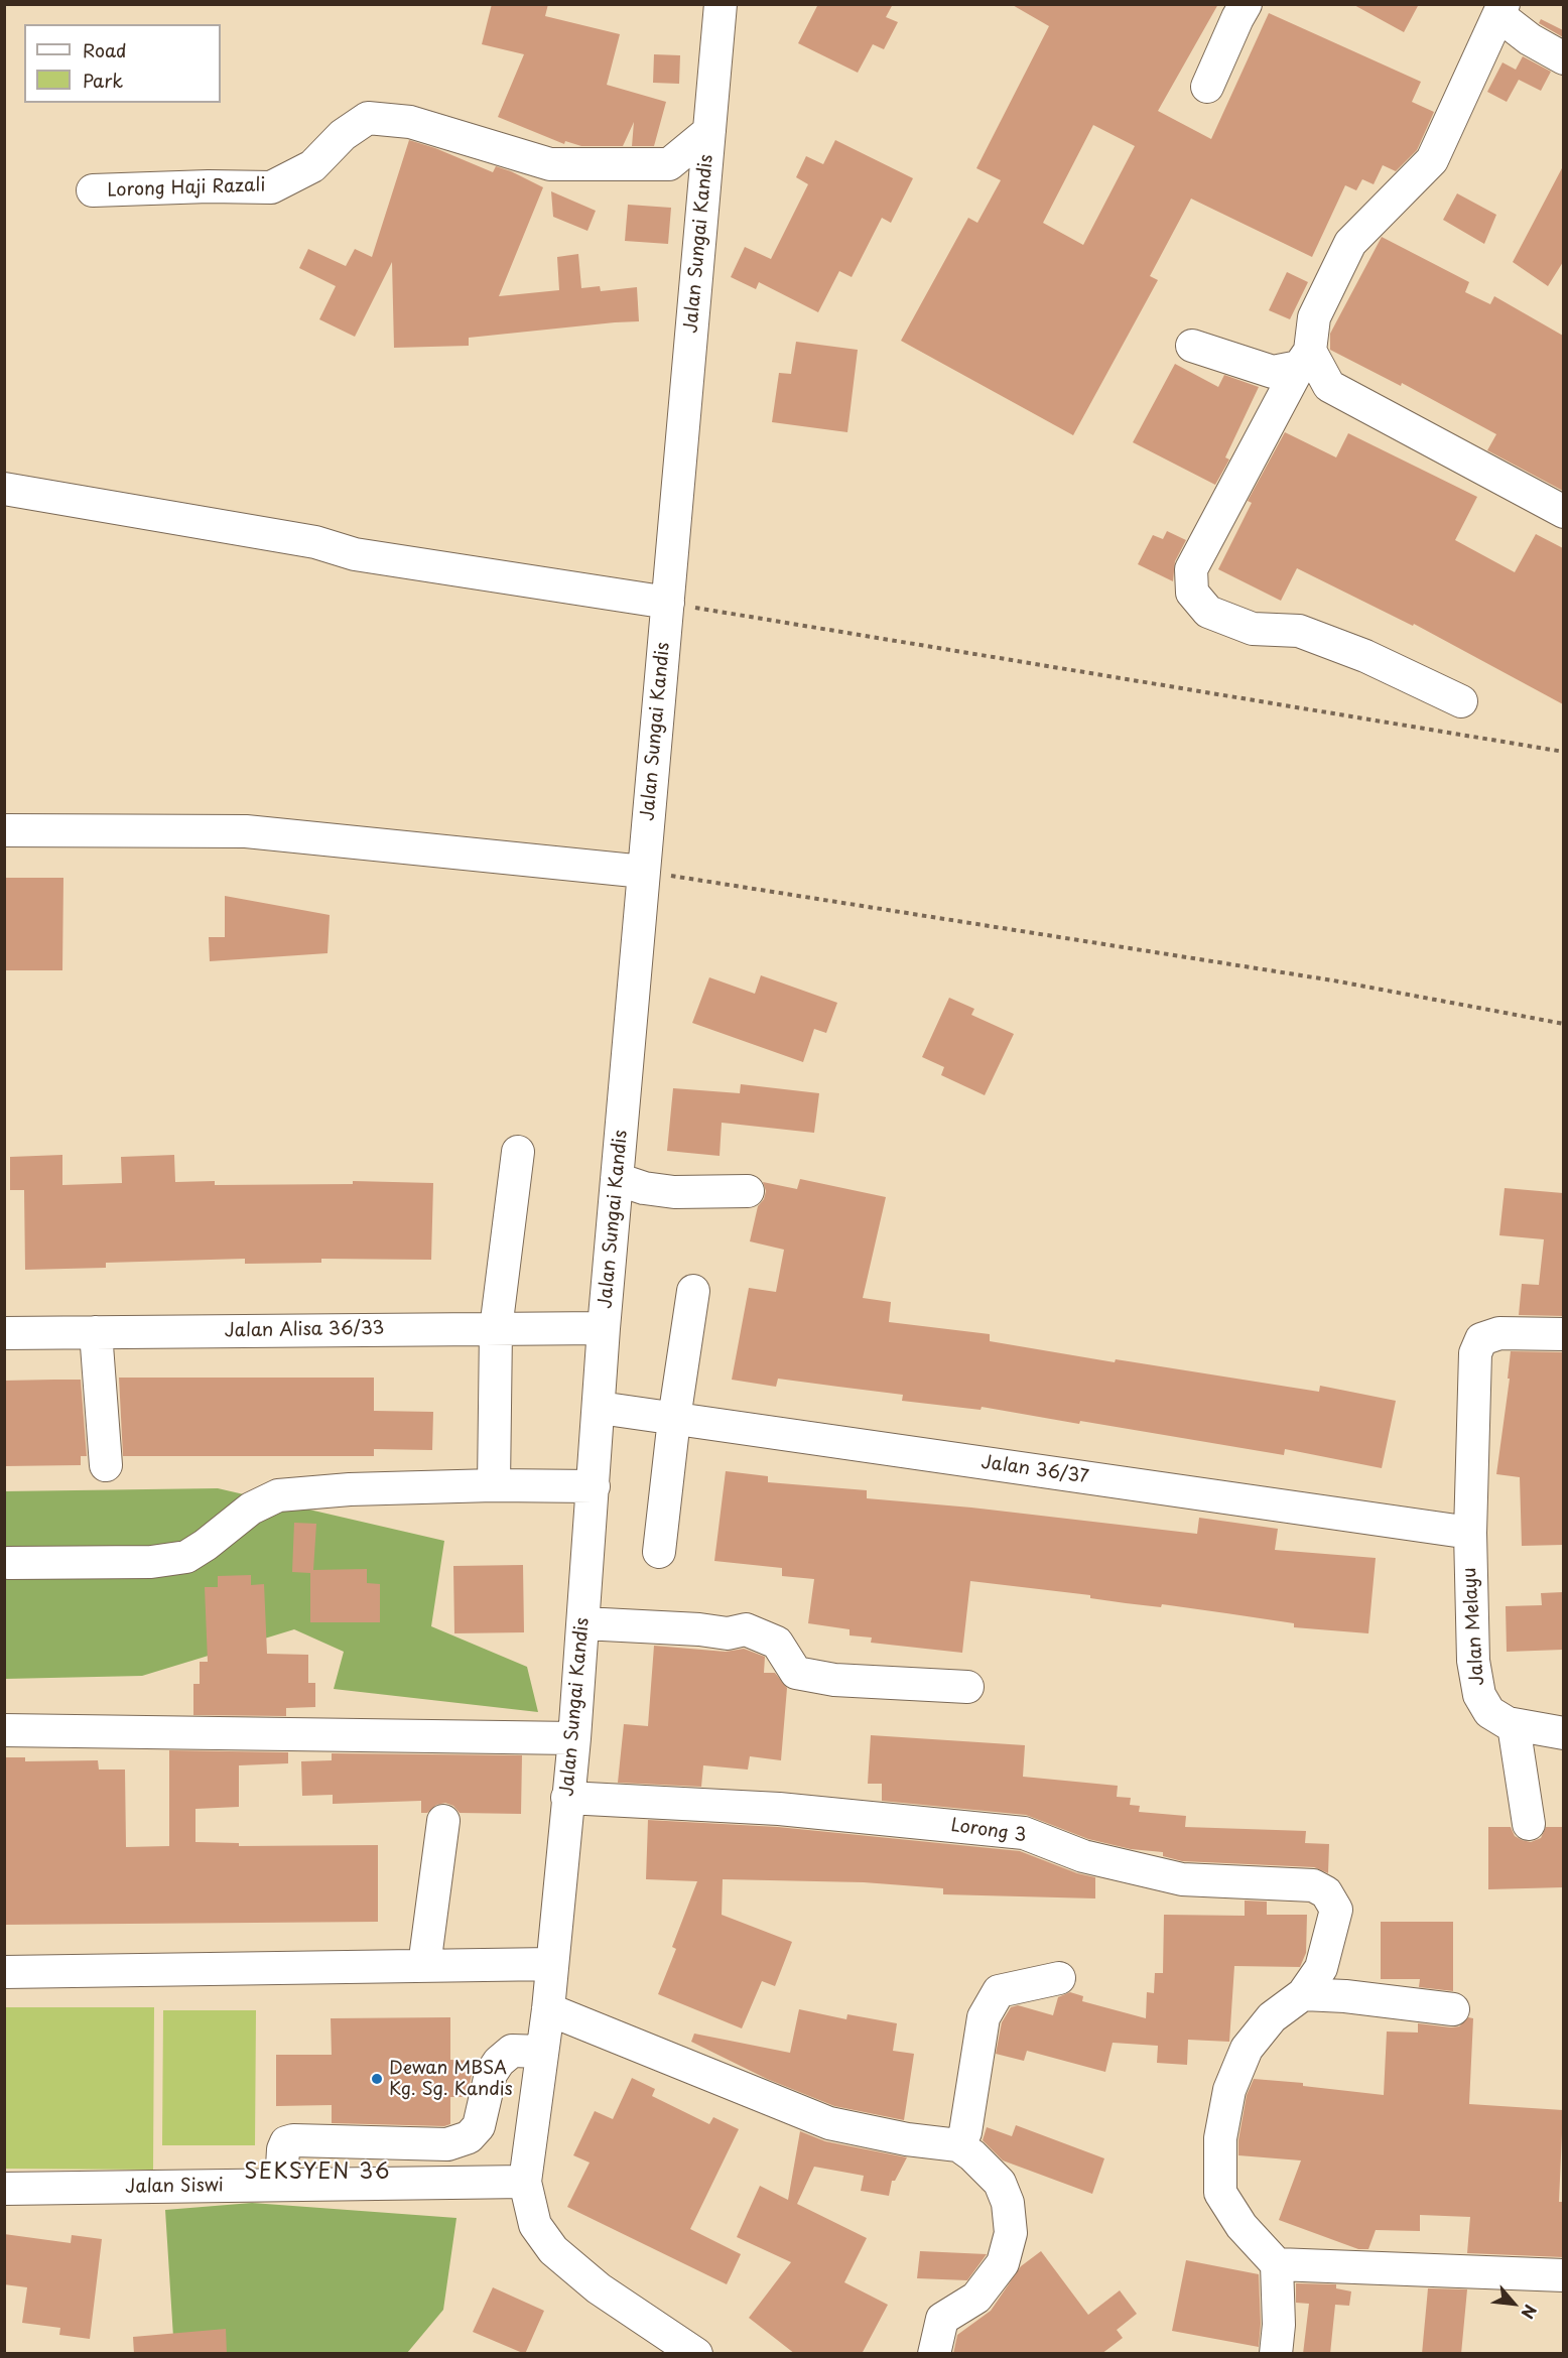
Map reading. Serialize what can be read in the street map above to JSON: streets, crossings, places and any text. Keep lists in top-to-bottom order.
{
  "streets": {
    "street": [
      "Lorong Haji Razali",
      "Jalan Sungai Kandis",
      "Jalan Alisa 36/33",
      "Jalan 36/37",
      "Jalan Melayu",
      "Lorong 3",
      "Jalan Siswi"
    ]
  },
  "crossings": [
    ["Lorong Haji Razali", "Jalan Sungai Kandis"],
    ["Jalan Sungai Kandis", "Jalan Alisa 36/33"],
    ["Jalan Sungai Kandis", "Jalan 36/37"],
    ["Jalan Sungai Kandis", "Lorong 3"],
    ["Jalan Sungai Kandis", "Jalan Siswi"],
    ["Jalan 36/37", "Jalan Melayu"]
  ],
  "districts": ["SEKSYEN 36"],
  "places": ["Dewan MBSA Kg. Sg. Kandis"],
  "legend": ["Road", "Park"],
  "north": "bottom right"
}
